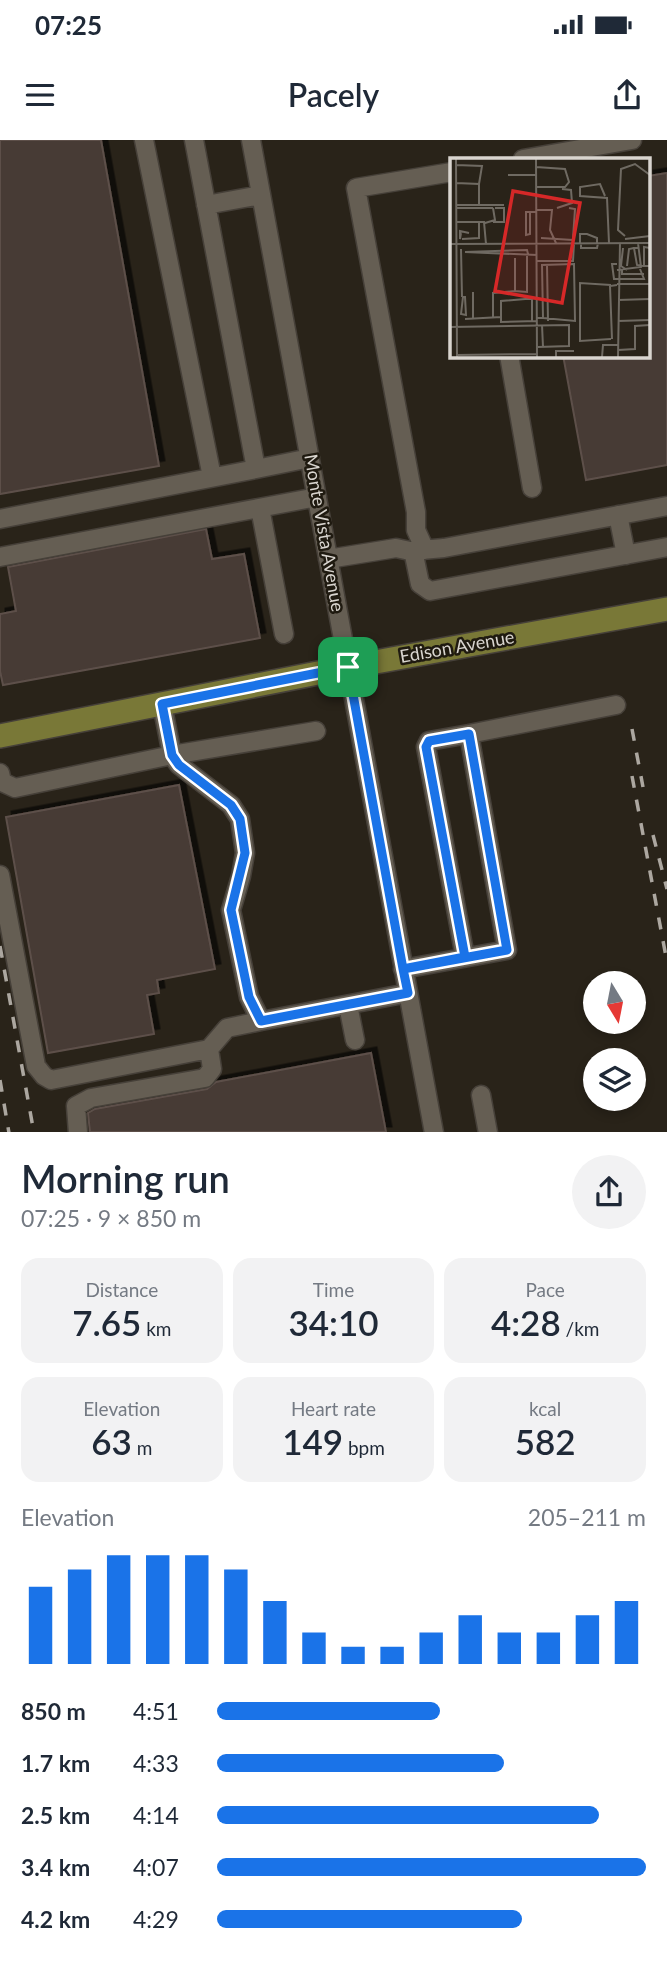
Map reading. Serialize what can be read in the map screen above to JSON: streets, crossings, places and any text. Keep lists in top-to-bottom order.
{
  "streets": {
    "main road": ["Edison Avenue"],
    "street": ["Monte Vista Avenue"]
  },
  "crossings": [
    ["Monte Vista Avenue", "Edison Avenue"]
  ],
  "north": "bottom",
  "page": {
    "status": "07:25",
    "header": "Pacely",
    "heading": ["Morning run", "07:25 · 9 × 850 m"],
    "stats": [
      ["Distance", "7.65 km"],
      ["Time", "34:10"],
      ["Pace", "4:28 /km"],
      ["Elevation", "63 m"],
      ["Heart rate", "149 bpm"],
      ["kcal", "582"]
    ],
    "chart": ["Elevation", "205–211 m"],
    "list": [
      {
        "name": "850 m",
        "note": "4:51"
      },
      {
        "name": "1.7 km",
        "note": "4:33"
      },
      {
        "name": "2.5 km",
        "note": "4:14"
      },
      {
        "name": "3.4 km",
        "note": "4:07"
      },
      {
        "name": "4.2 km",
        "note": "4:29"
      }
    ]
  }
}
